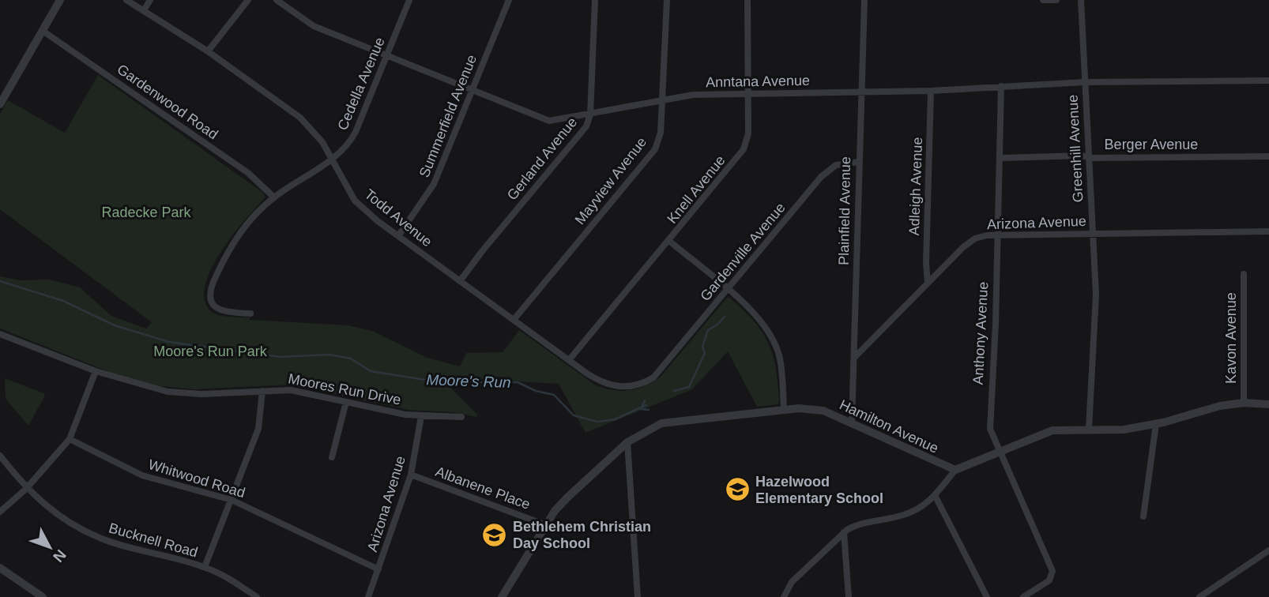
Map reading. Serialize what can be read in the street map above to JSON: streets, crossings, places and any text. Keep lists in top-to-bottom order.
{
  "streets": {
    "street": [
      "Anntana Avenue",
      "Cedella Avenue",
      "Gardenwood Road",
      "Summerfield Avenue",
      "Berger Avenue",
      "Greenhill Avenue",
      "Gerland Avenue",
      "Mayview Avenue",
      "Adleigh Avenue",
      "Knell Avenue",
      "Plainfield Avenue",
      "Todd Avenue",
      "Arizona Avenue",
      "Gardenville Avenue",
      "Anthony Avenue",
      "Kavon Avenue",
      "Moores Run Drive",
      "Hamilton Avenue",
      "Whitwood Road",
      "Albanene Place",
      "Bucknell Road"
    ]
  },
  "crossings": [
    ["Anntana Avenue", "Cedella Avenue"],
    ["Anntana Avenue", "Summerfield Avenue"],
    ["Anntana Avenue", "Greenhill Avenue"],
    ["Anntana Avenue", "Gerland Avenue"],
    ["Anntana Avenue", "Mayview Avenue"],
    ["Anntana Avenue", "Adleigh Avenue"],
    ["Anntana Avenue", "Knell Avenue"],
    ["Anntana Avenue", "Plainfield Avenue"],
    ["Anntana Avenue", "Anthony Avenue"],
    ["Cedella Avenue", "Gardenwood Road"],
    ["Cedella Avenue", "Todd Avenue"],
    ["Summerfield Avenue", "Todd Avenue"],
    ["Berger Avenue", "Greenhill Avenue"],
    ["Berger Avenue", "Anthony Avenue"],
    ["Greenhill Avenue", "Arizona Avenue"],
    ["Gerland Avenue", "Todd Avenue"],
    ["Mayview Avenue", "Todd Avenue"],
    ["Adleigh Avenue", "Arizona Avenue"],
    ["Knell Avenue", "Todd Avenue"],
    ["Plainfield Avenue", "Arizona Avenue"],
    ["Plainfield Avenue", "Gardenville Avenue"],
    ["Plainfield Avenue", "Hamilton Avenue"],
    ["Todd Avenue", "Gardenville Avenue"],
    ["Arizona Avenue", "Anthony Avenue"],
    ["Arizona Avenue", "Moores Run Drive"],
    ["Arizona Avenue", "Whitwood Road"],
    ["Arizona Avenue", "Albanene Place"],
    ["Hamilton Avenue", "Albanene Place"]
  ],
  "water": ["Moore's Run"],
  "parks": ["Radecke Park", "Moore's Run Park"],
  "places": {
    "school or university": ["Hazelwood Elementary School", "Bethlehem Christian Day School"]
  },
  "north": "bottom right"
}
